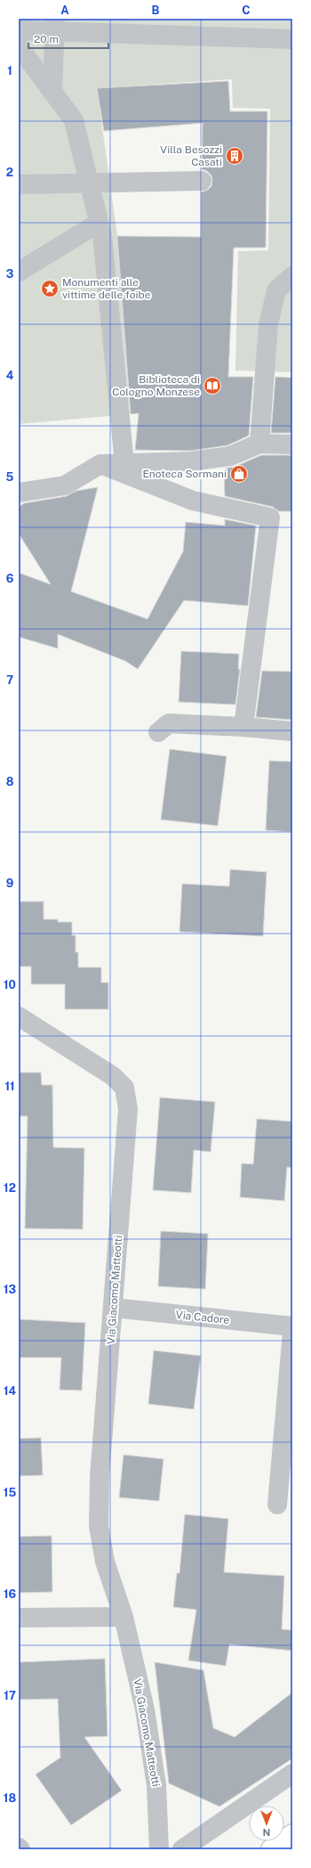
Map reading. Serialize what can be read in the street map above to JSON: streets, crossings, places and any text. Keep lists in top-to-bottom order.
{
  "streets": {
    "street": ["Via Giacomo Matteotti", "Via Cadore"]
  },
  "crossings": [
    ["Via Giacomo Matteotti", "Via Cadore"]
  ],
  "places": {
    "building": ["Villa Besozzi Casati"],
    "place": ["Monumenti alle vittime delle foibe"],
    "library": ["Biblioteca di Cologno Monzese"],
    "shop": ["Enoteca Sormani"]
  },
  "scale_bar": "20 m",
  "north": "bottom",
  "grid": {
    "columns": ["A", "B", "C"],
    "rows": [
      "1",
      "2",
      "3",
      "4",
      "5",
      "6",
      "7",
      "8",
      "9",
      "10",
      "11",
      "12",
      "13",
      "14",
      "15",
      "16",
      "17",
      "18"
    ]
  }
}
